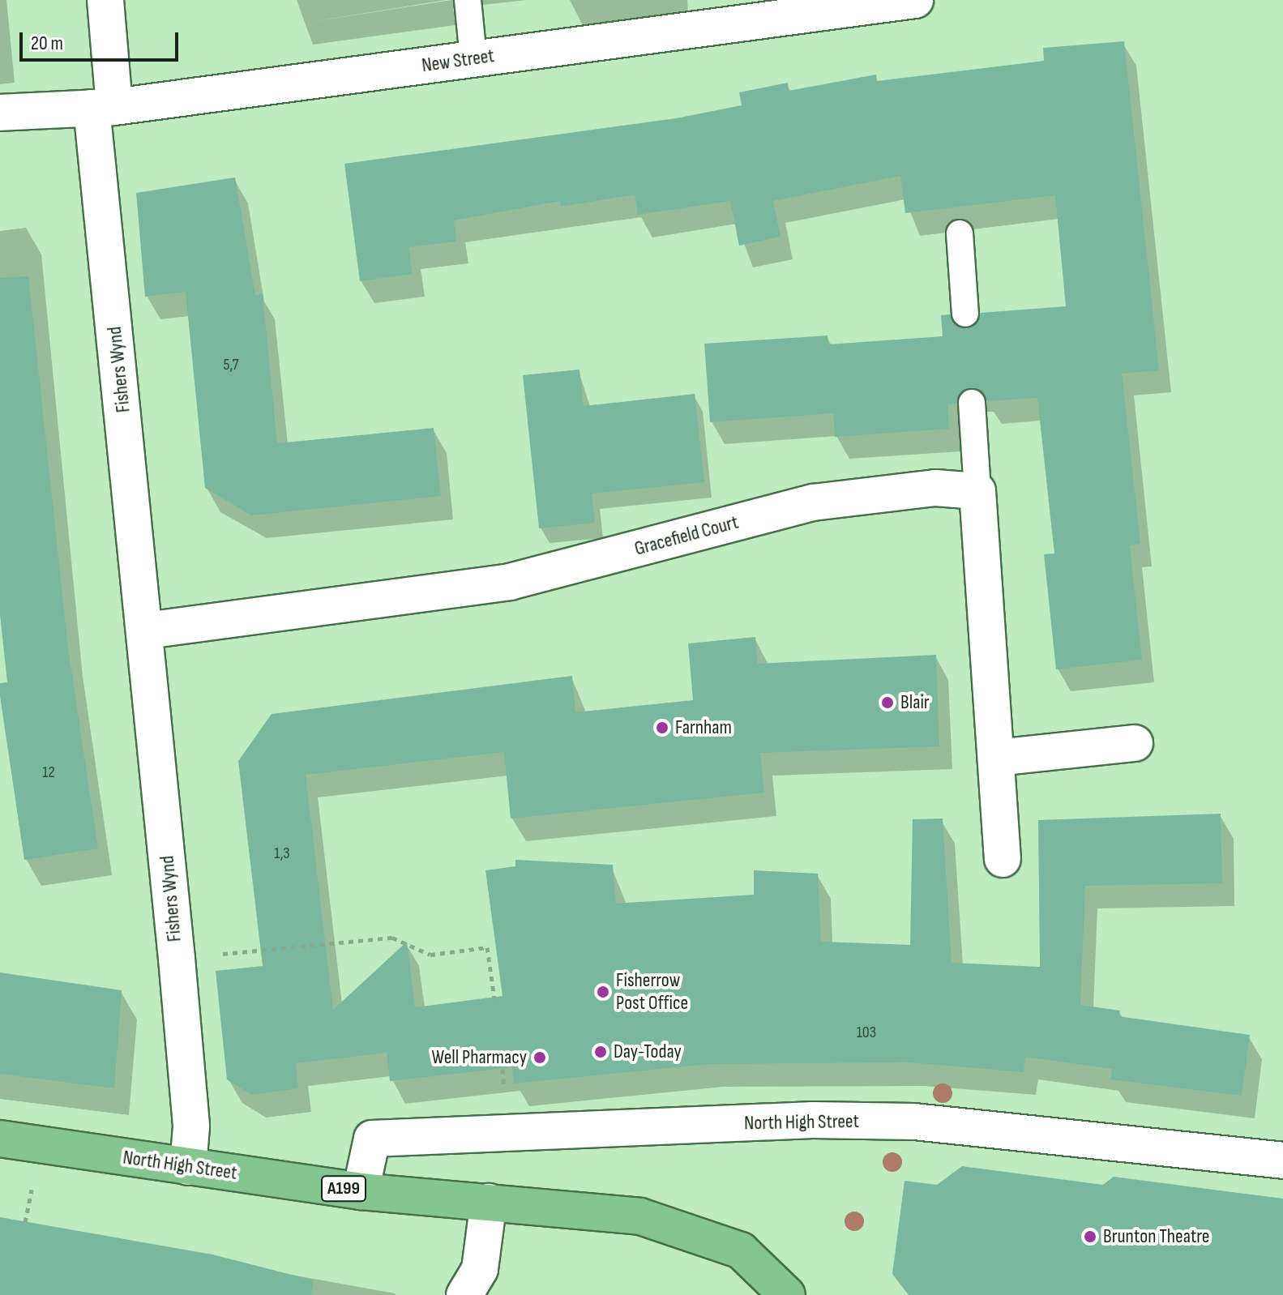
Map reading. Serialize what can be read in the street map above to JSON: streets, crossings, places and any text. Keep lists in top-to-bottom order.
{
  "streets": {
    "main road": ["North High Street", "A199"],
    "street": ["New Street", "Fishers Wynd", "Gracefield Court"]
  },
  "crossings": [
    ["New Street", "Fishers Wynd"],
    ["Fishers Wynd", "Gracefield Court"],
    ["Fishers Wynd", "North High Street"]
  ],
  "places": [
    "Blair",
    "Farnham",
    "Fisherrow Post Office",
    "Day-Today",
    "Well Pharmacy",
    "Brunton Theatre"
  ],
  "house_numbers": [
    "5,7",
    "12",
    "1,3",
    "103"
  ],
  "scale_bar": "20 m"
}
